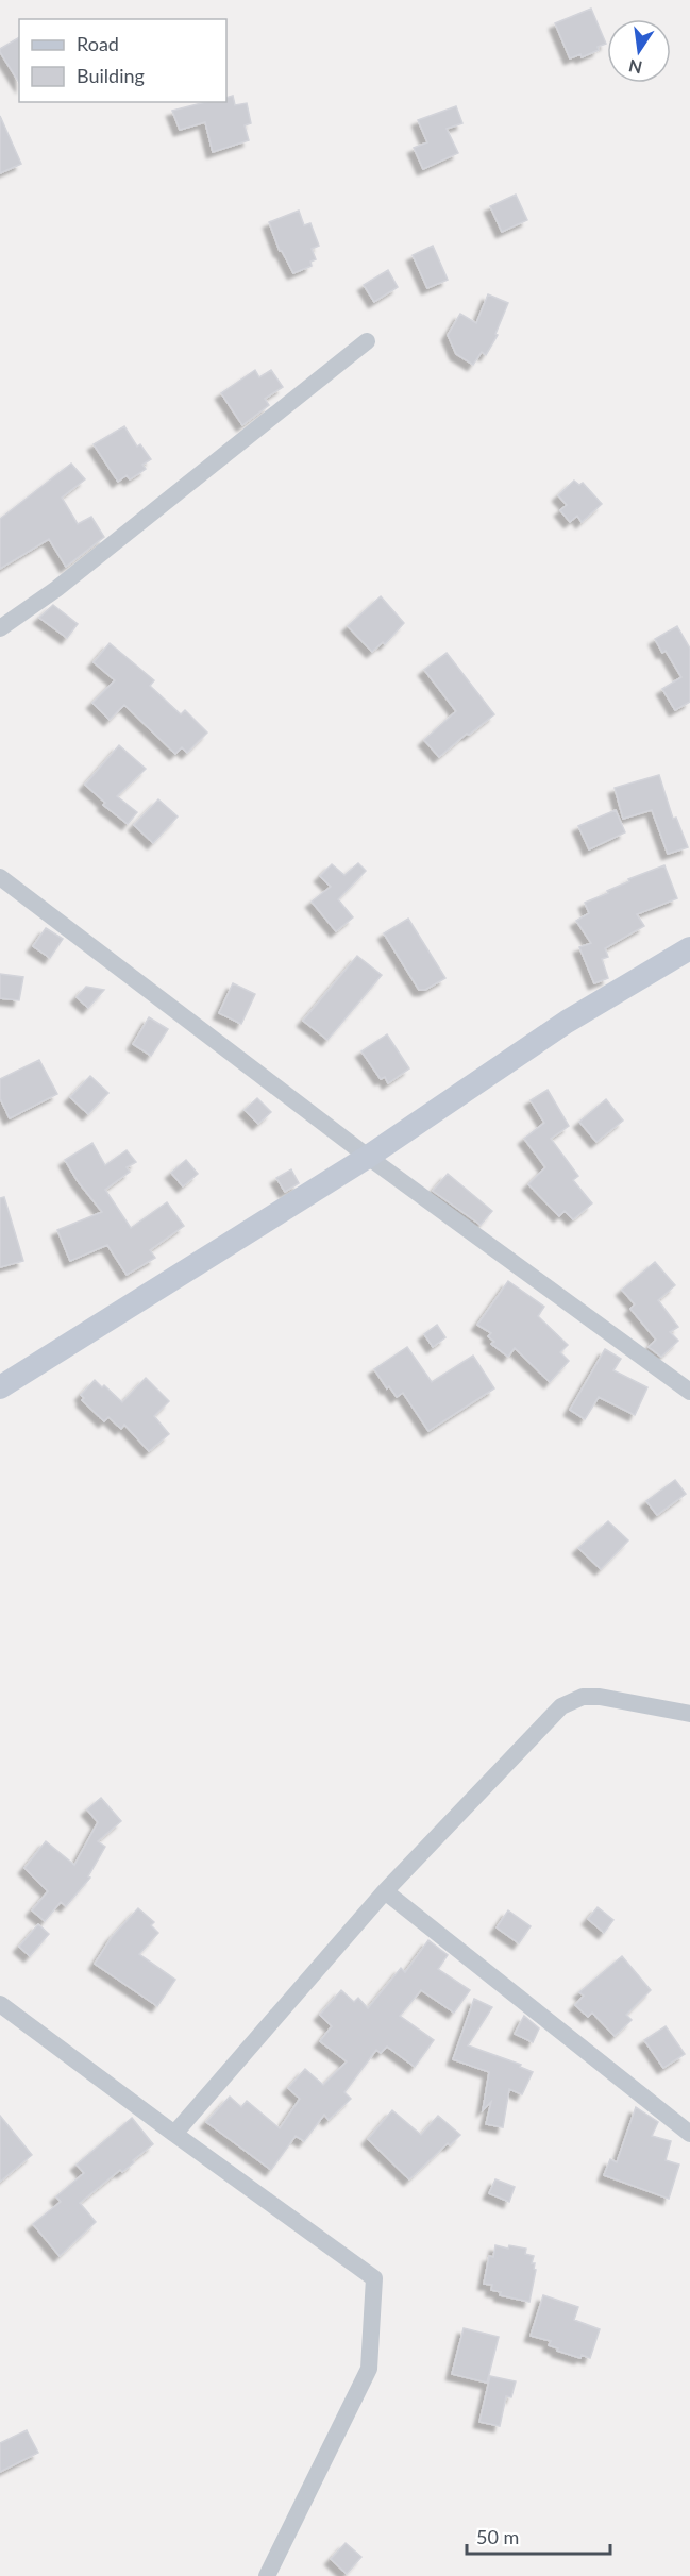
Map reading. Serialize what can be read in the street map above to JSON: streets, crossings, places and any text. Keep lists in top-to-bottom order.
{
  "legend": ["Road", "Building"],
  "scale_bar": "50 m",
  "north": "bottom"
}
